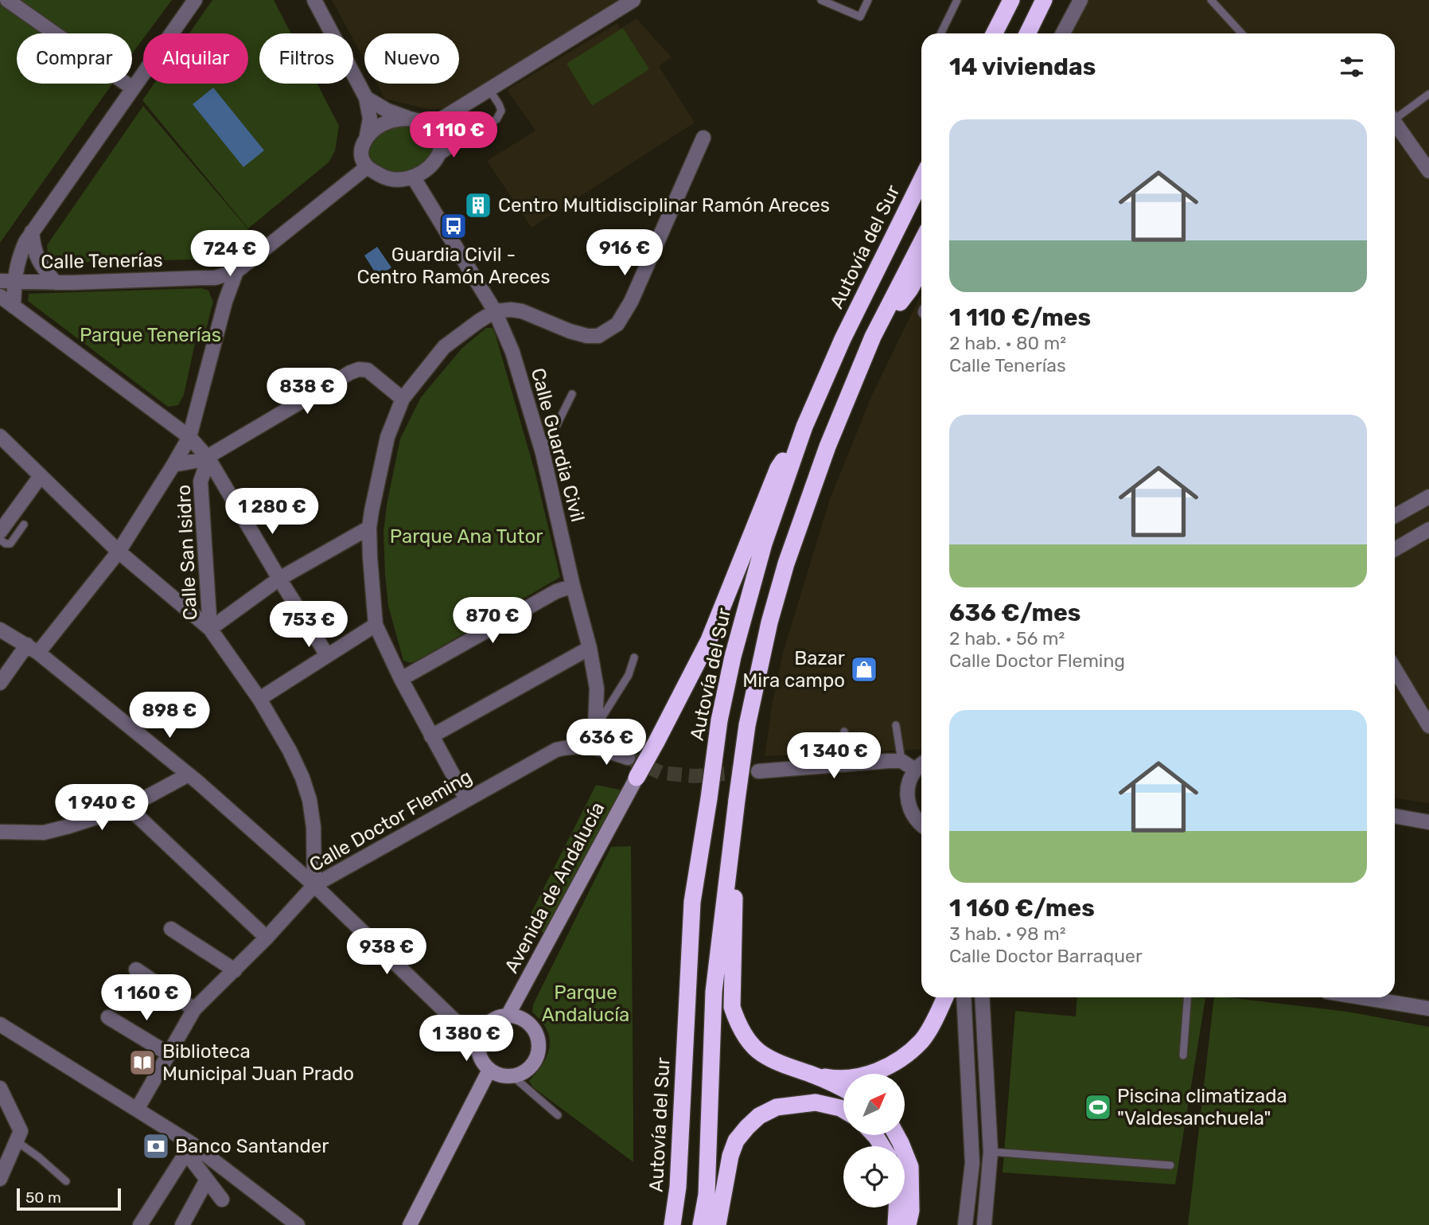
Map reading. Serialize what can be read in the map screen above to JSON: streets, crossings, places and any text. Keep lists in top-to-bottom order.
{
  "streets": {
    "highway": ["Autovía del Sur"],
    "street": [
      "Calle Tenerías",
      "Calle Guardia Civil",
      "Calle San Isidro",
      "Calle Doctor Fleming",
      "Avenida de Andalucía"
    ]
  },
  "crossings": [
    ["Calle Tenerías", "Calle Guardia Civil"],
    ["Calle Guardia Civil", "Calle Doctor Fleming"],
    ["Calle San Isidro", "Calle Doctor Fleming"]
  ],
  "parks": ["Parque Tenerías", "Parque Ana Tutor", "Parque Andalucía"],
  "places": {
    "building": ["Centro Multidisciplinar Ramón Areces"],
    "bus stop": ["Guardia Civil - Centro Ramón Areces"],
    "shop": ["Bazar Mira campo"],
    "library": ["Biblioteca Municipal Juan Prado"],
    "sports": ["Piscina climatizada \"Valdesanchuela\""],
    "bank": ["Banco Santander"]
  },
  "scale_bar": "50 m",
  "north": "top right",
  "page": {
    "chip": [
      "Comprar",
      "Alquilar",
      "Filtros",
      "Nuevo"
    ],
    "heading": "14 viviendas",
    "list": [
      {
        "name": "1 110 €/mes",
        "note": "2 hab. · 80 m² · Calle Tenerías"
      },
      {
        "name": "636 €/mes",
        "note": "2 hab. · 56 m² · Calle Doctor Fleming"
      },
      {
        "name": "1 160 €/mes",
        "note": "3 hab. · 98 m² · Calle Doctor Barraquer"
      }
    ],
    "price": [
      "1 110 €",
      "916 €",
      "724 €",
      "838 €",
      "1 280 €",
      "870 €",
      "753 €",
      "898 €",
      "636 €",
      "1 340 €",
      "1 940 €",
      "938 €",
      "1 160 €",
      "1 380 €"
    ],
    "scale": "50 m"
  }
}
